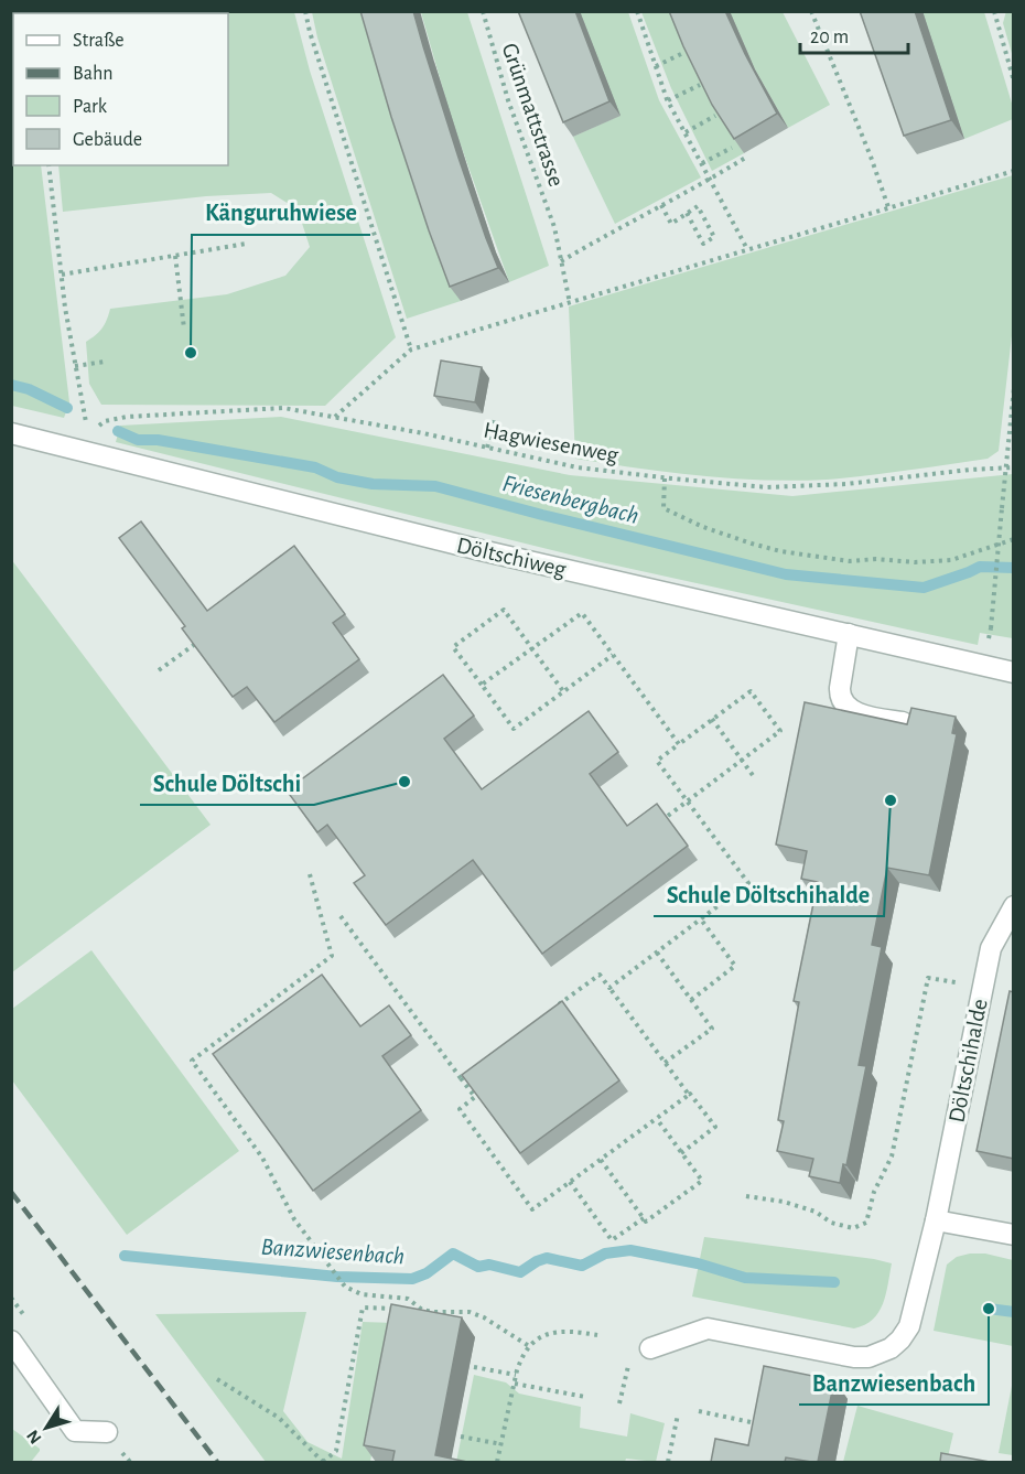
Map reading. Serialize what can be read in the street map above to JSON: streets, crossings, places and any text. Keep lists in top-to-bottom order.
{
  "streets": {
    "street": ["Döltschiweg", "Döltschihalde"],
    "path": ["Grünmattstrasse", "Hagwiesenweg"]
  },
  "water": ["Friesenbergbach", "Banzwiesenbach"],
  "places": [
    "Känguruhwiese",
    "Schule Döltschi",
    "Schule Döltschihalde",
    "Banzwiesenbach"
  ],
  "legend": [
    "Straße",
    "Bahn",
    "Park",
    "Gebäude"
  ],
  "scale_bar": "20 m",
  "north": "bottom left"
}
